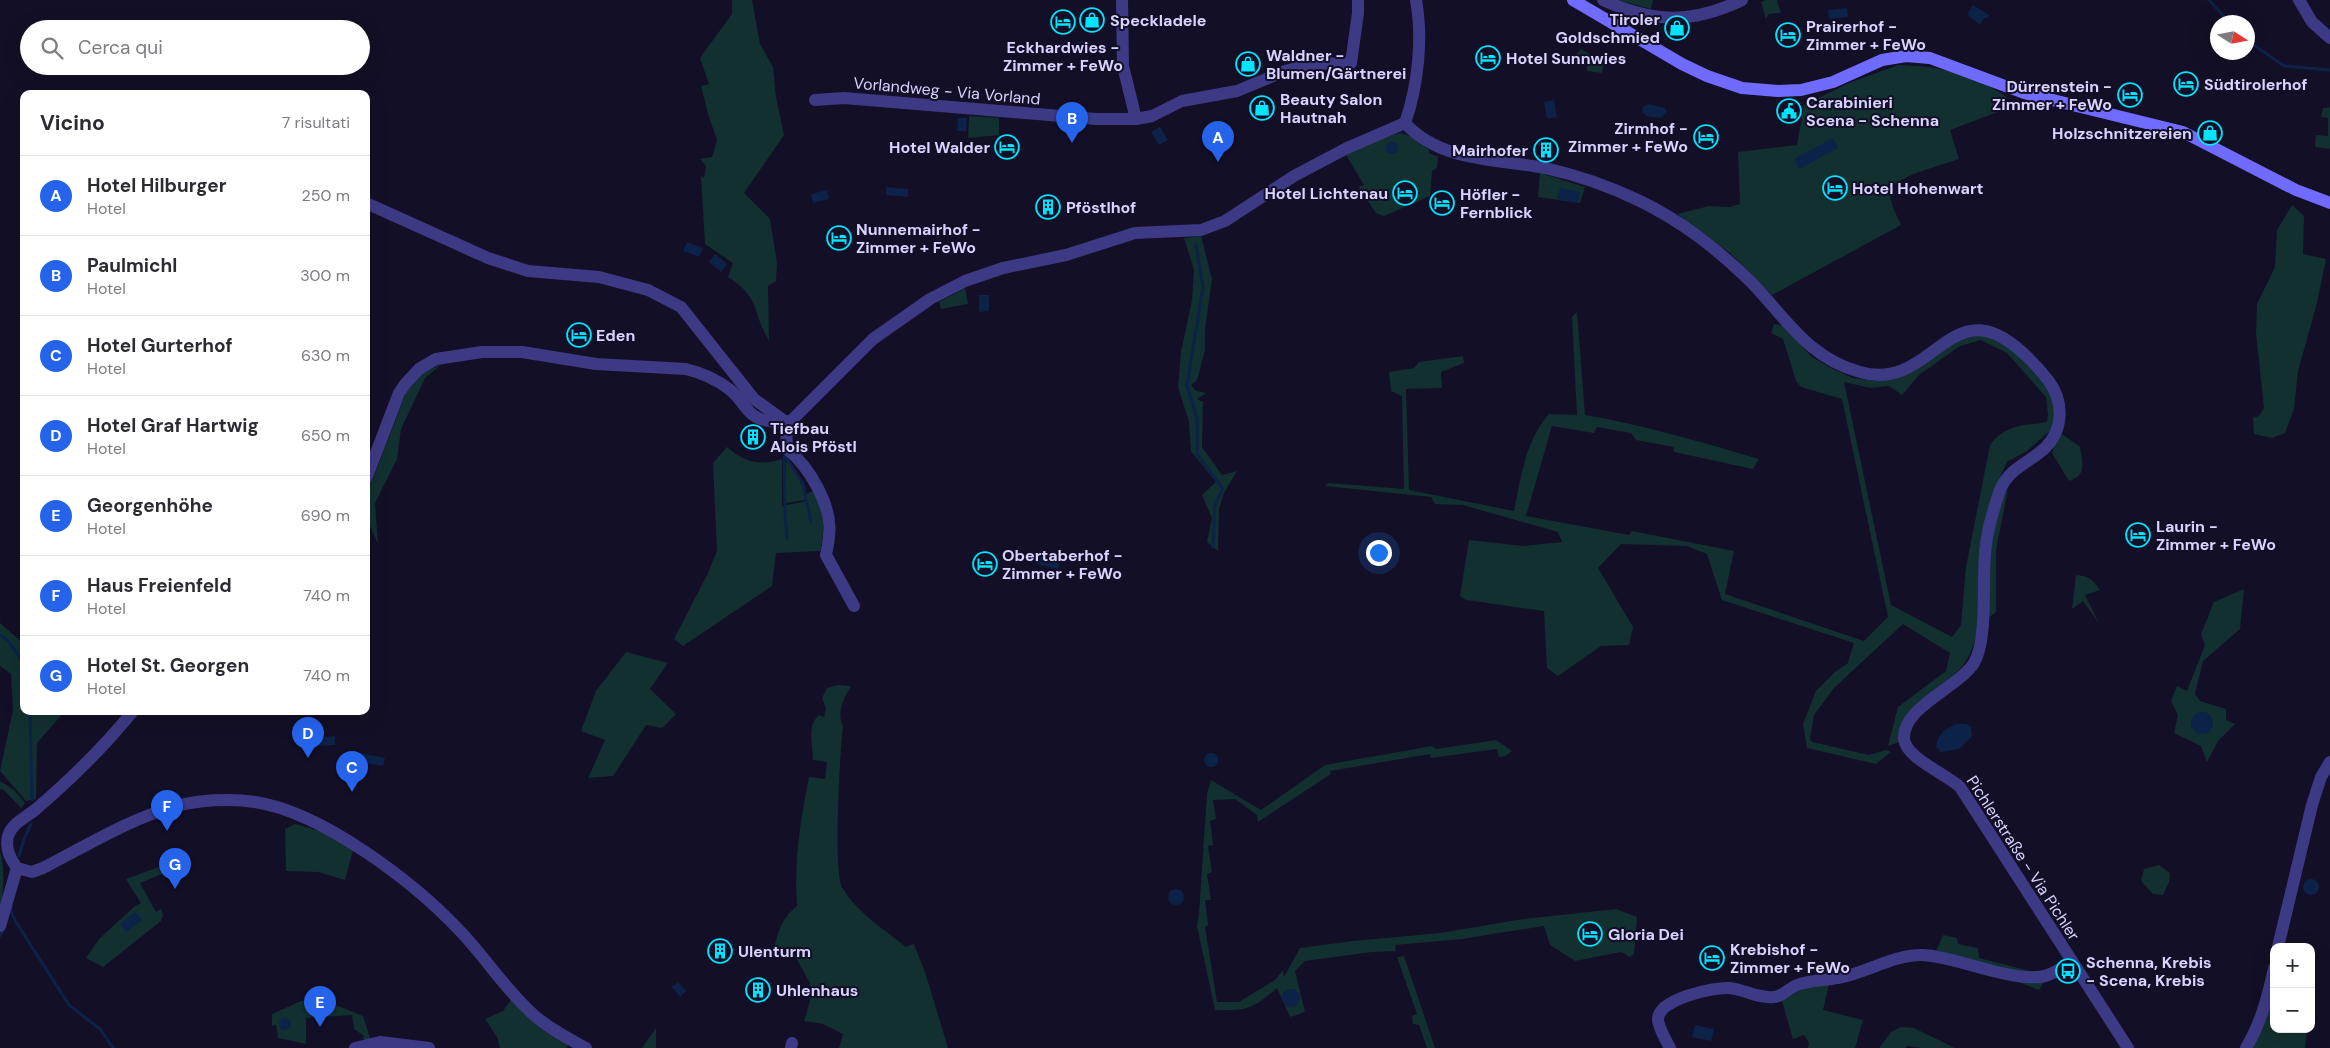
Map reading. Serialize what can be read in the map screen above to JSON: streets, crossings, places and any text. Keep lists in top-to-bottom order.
{
  "streets": {
    "street": ["Vorlandweg - Via Vorland", "Pichlerstraße - Via Pichler"]
  },
  "places": {
    "shop": [
      "Speckladele",
      "Tiroler Goldschmied",
      "Waldner - Blumen/Gärtnerei",
      "Beauty Salon Hautnah",
      "Holzschnitzereien"
    ],
    "hotel": [
      "Eckhardwies - Zimmer + FeWo",
      "Prairerhof - Zimmer + FeWo",
      "Hotel Sunnwies",
      "Südtirolerhof",
      "Dürrenstein - Zimmer + FeWo",
      "Zirmhof - Zimmer + FeWo",
      "Hotel Walder",
      "Hotel Hohenwart",
      "Hotel Lichtenau",
      "Höfler - Fernblick",
      "Nunnemairhof - Zimmer + FeWo",
      "Eden",
      "Laurin - Zimmer + FeWo",
      "Obertaberhof - Zimmer + FeWo",
      "Gloria Dei",
      "Krebishof - Zimmer + FeWo"
    ],
    "public building": ["Carabinieri Scena - Schenna"],
    "building": [
      "Mairhofer",
      "Pföstlhof",
      "Tiefbau Alois Pföstl",
      "Ulenturm",
      "Uhlenhaus"
    ],
    "bus stop": ["Schenna, Krebis - Scena, Krebis"]
  },
  "north": "right",
  "page": {
    "search": "Cerca qui",
    "heading": ["Vicino", "7 risultati"],
    "pins": [
      "B",
      "A",
      "D",
      "C",
      "F",
      "G",
      "E"
    ],
    "list": [
      {
        "mark": "A",
        "name": "Hotel Hilburger",
        "note": "Hotel",
        "value": "250 m"
      },
      {
        "mark": "B",
        "name": "Paulmichl",
        "note": "Hotel",
        "value": "300 m"
      },
      {
        "mark": "C",
        "name": "Hotel Gurterhof",
        "note": "Hotel",
        "value": "630 m"
      },
      {
        "mark": "D",
        "name": "Hotel Graf Hartwig",
        "note": "Hotel",
        "value": "650 m"
      },
      {
        "mark": "E",
        "name": "Georgenhöhe",
        "note": "Hotel",
        "value": "690 m"
      },
      {
        "mark": "F",
        "name": "Haus Freienfeld",
        "note": "Hotel",
        "value": "740 m"
      },
      {
        "mark": "G",
        "name": "Hotel St. Georgen",
        "note": "Hotel",
        "value": "740 m"
      }
    ],
    "map_buttons": ["+", "−"]
  }
}
